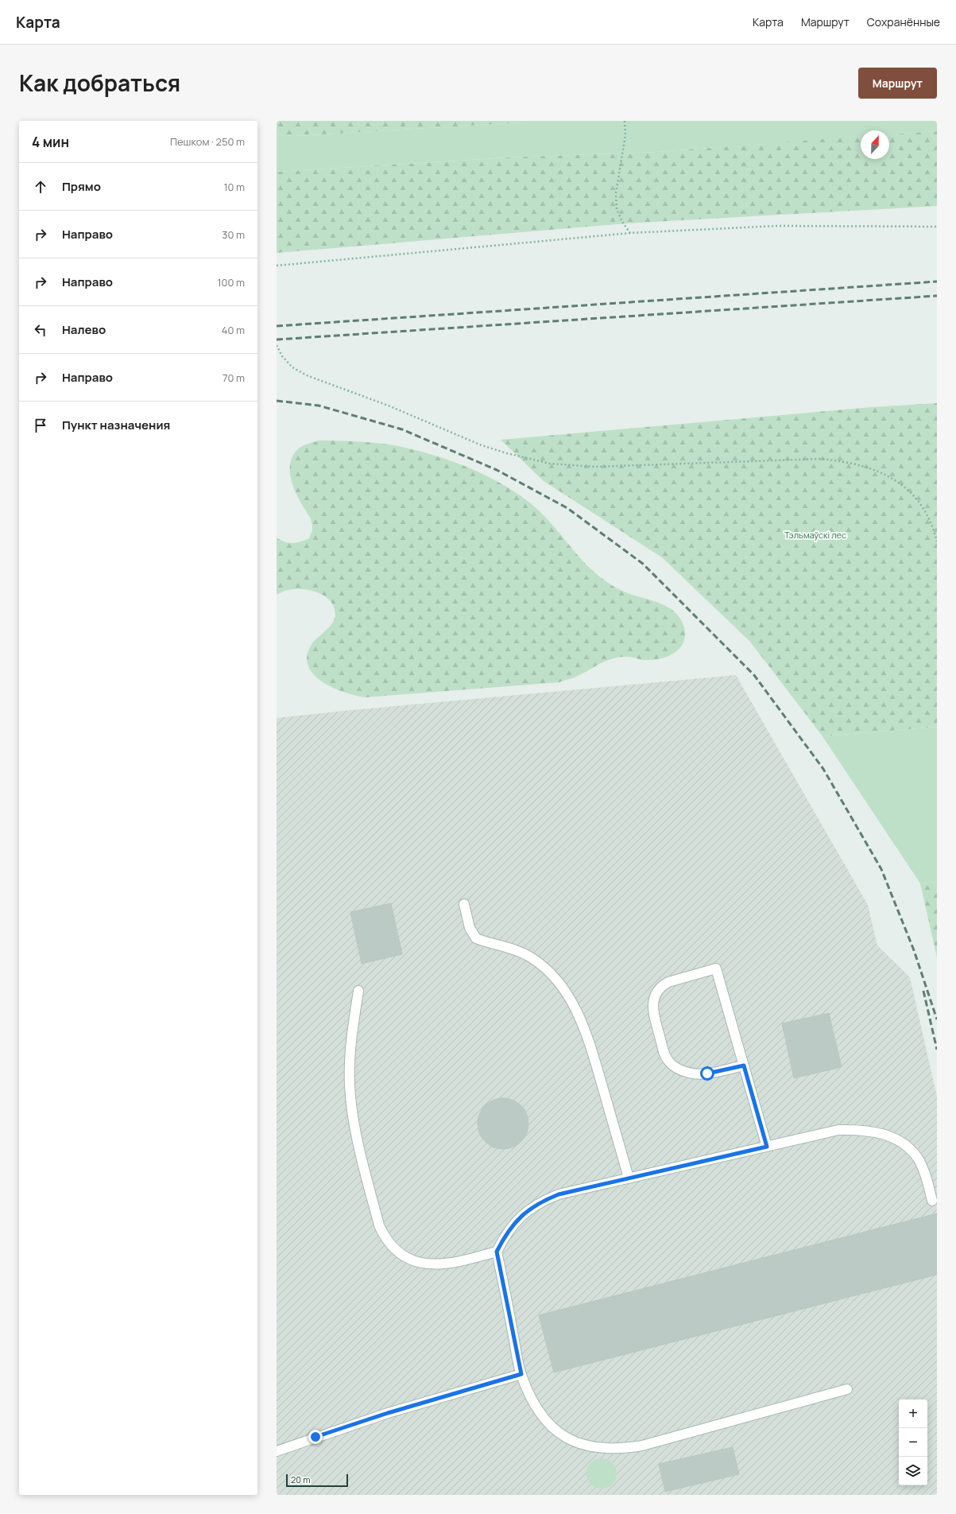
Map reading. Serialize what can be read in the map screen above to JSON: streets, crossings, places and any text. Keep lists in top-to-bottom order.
{
  "parks": ["Тэльмаўскі лес"],
  "scale_bar": "20 m",
  "north": "top",
  "page": {
    "header": "Карта",
    "nav": ["Карта", "Маршрут", "Сохранённые"],
    "title": "Как добраться",
    "buttons": "Маршрут",
    "heading": ["4 мин", "Пешком · 250 m"],
    "list": [
      ["Прямо", "10 m"],
      ["Направо", "30 m"],
      ["Направо", "100 m"],
      ["Налево", "40 m"],
      ["Направо", "70 m"],
      "Пункт назначения"
    ],
    "map_buttons": ["+", "−"],
    "scale": "20 m"
  }
}
